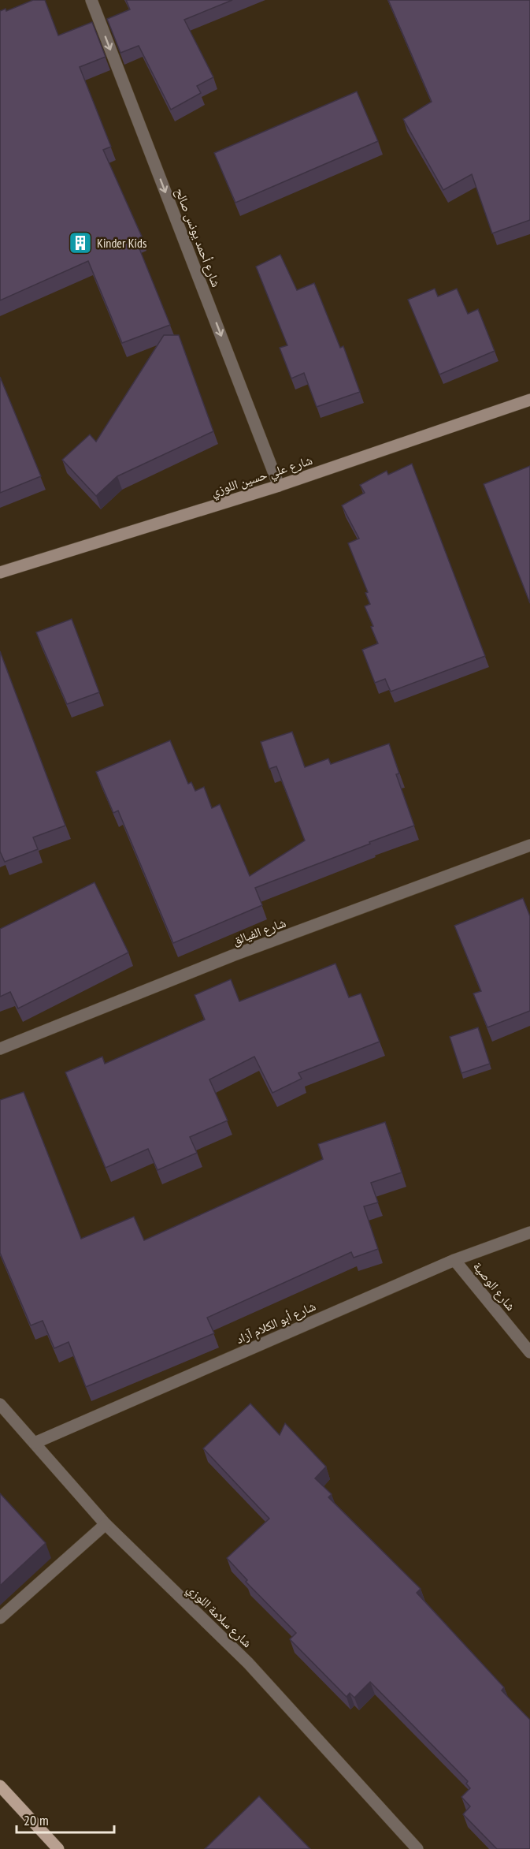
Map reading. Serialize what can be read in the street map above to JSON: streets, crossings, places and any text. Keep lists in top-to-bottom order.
{
  "streets": {
    "street": [
      "شارع أحمد يونس صالح",
      "شارع علي حسين اللوزي",
      "شارع الفيالق",
      "شارع الوصية",
      "شارع أبو الكلام آزاد",
      "شارع سلامة اللوزي"
    ]
  },
  "crossings": [
    ["شارع أحمد يونس صالح", "شارع علي حسين اللوزي"],
    ["شارع الوصية", "شارع أبو الكلام آزاد"],
    ["شارع أبو الكلام آزاد", "شارع سلامة اللوزي"]
  ],
  "one_way": ["شارع أحمد يونس صالح"],
  "places": {
    "building": ["Kinder Kids"]
  },
  "scale_bar": "20 m"
}
